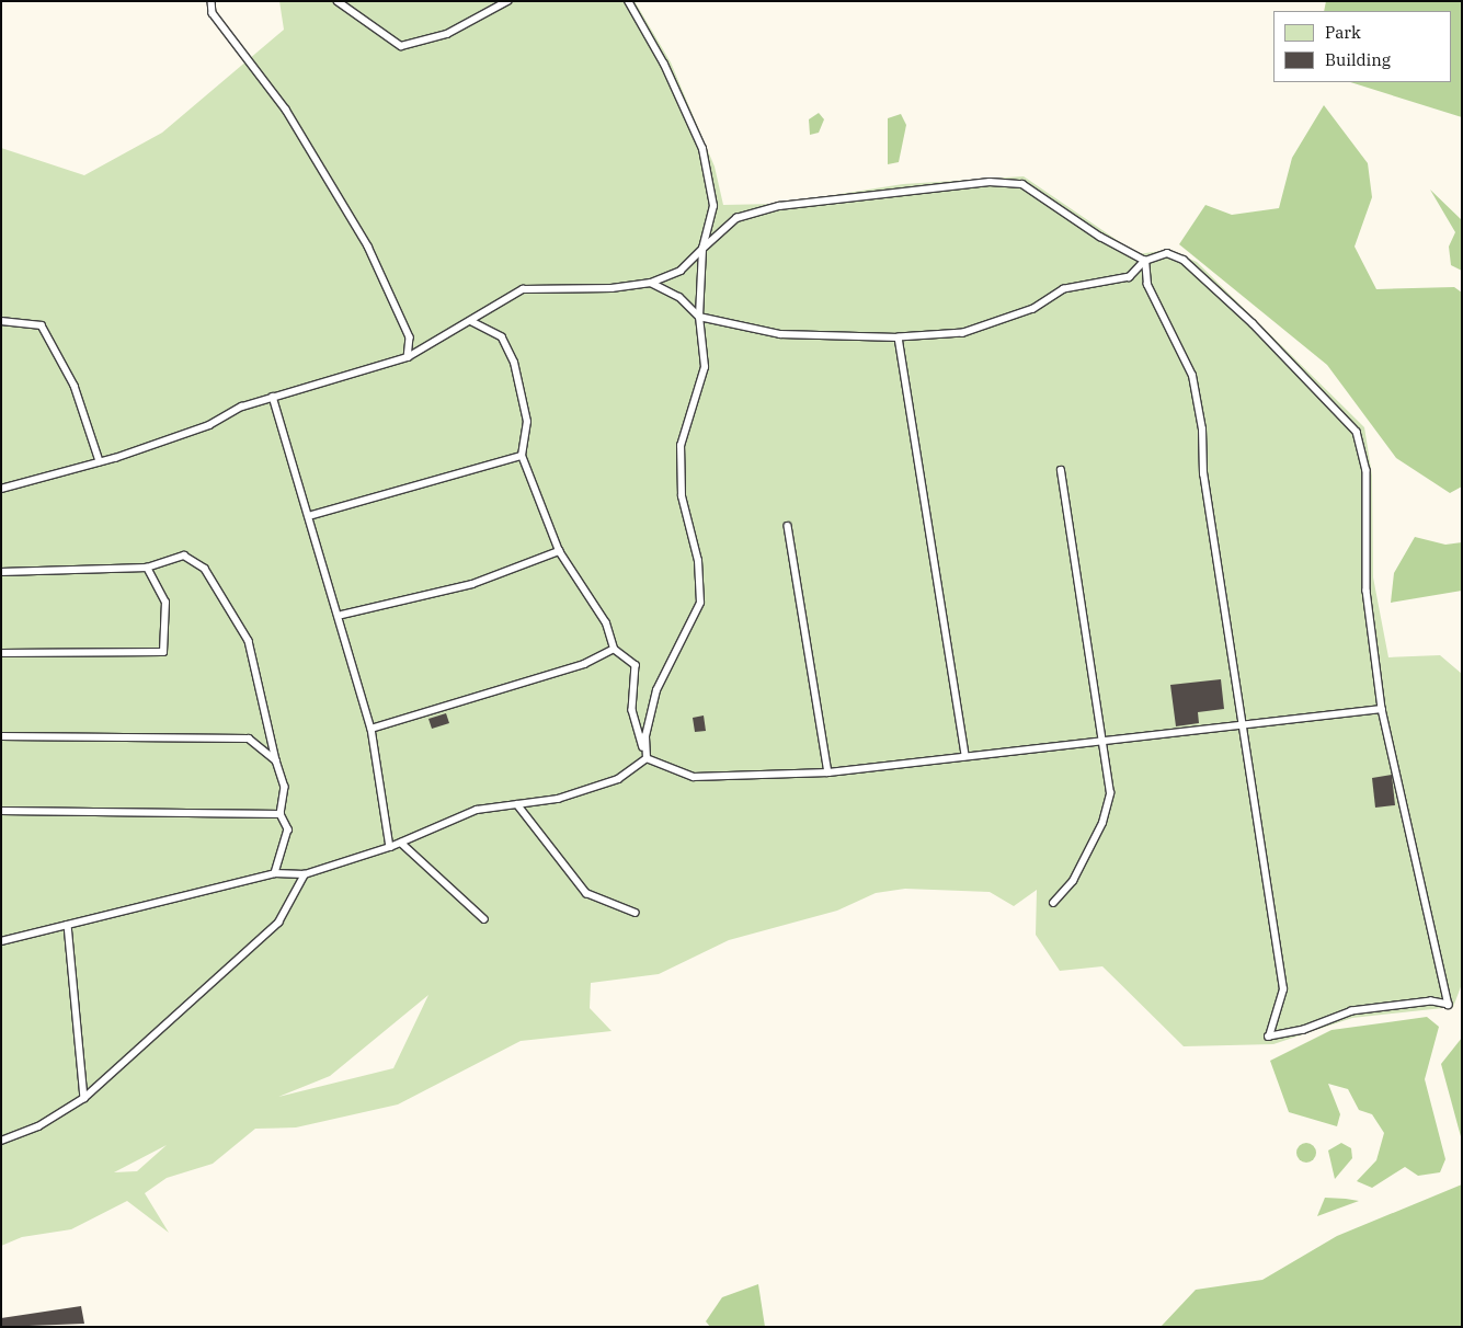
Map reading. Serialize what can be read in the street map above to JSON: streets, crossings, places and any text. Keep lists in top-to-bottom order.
{
  "legend": ["Park", "Building"]
}
